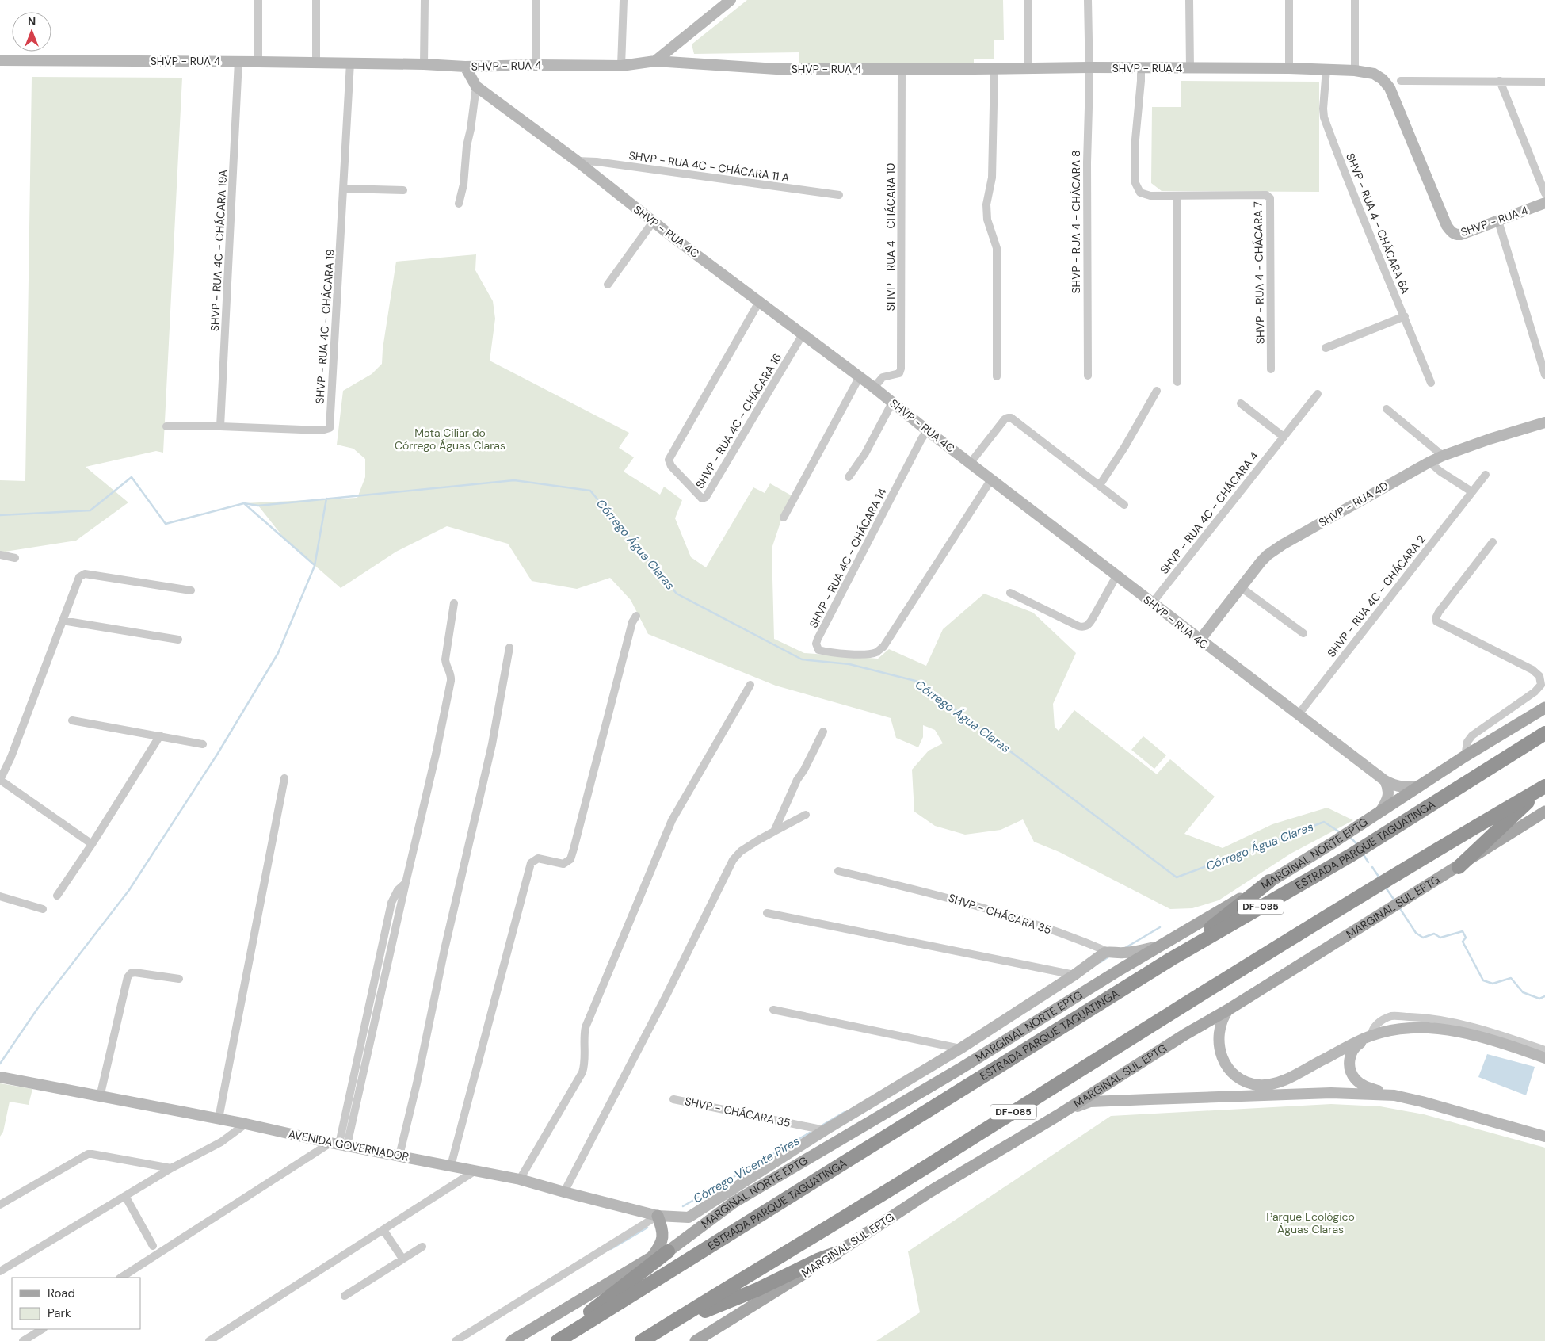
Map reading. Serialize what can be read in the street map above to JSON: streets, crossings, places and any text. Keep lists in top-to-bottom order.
{
  "streets": {
    "highway": ["ESTRADA PARQUE TAGUATINGA", "DF-085"],
    "main road": ["MARGINAL NORTE EPTG", "MARGINAL SUL EPTG"],
    "street": [
      "SHVP - RUA 4",
      "SHVP - RUA 4C - CHÁCARA 11 A",
      "SHVP - RUA 4 - CHÁCARA 8",
      "SHVP - RUA 4 - CHÁCARA 6A",
      "SHVP - RUA 4C",
      "SHVP - RUA 4 - CHÁCARA 10",
      "SHVP - RUA 4C - CHÁCARA 19A",
      "SHVP - RUA 4 - CHÁCARA 7",
      "SHVP - RUA 4C - CHÁCARA 19",
      "SHVP - RUA 4C - CHÁCARA 16",
      "SHVP - RUA 4D",
      "SHVP - RUA 4C - CHÁCARA 4",
      "SHVP - RUA 4C - CHÁCARA 14",
      "SHVP - RUA 4C - CHÁCARA 2",
      "SHVP - CHÁCARA 35",
      "AVENIDA GOVERNADOR"
    ]
  },
  "crossings": [
    ["SHVP - RUA 4", "SHVP - RUA 4 - CHÁCARA 8"],
    ["SHVP - RUA 4", "SHVP - RUA 4 - CHÁCARA 6A"],
    ["SHVP - RUA 4", "SHVP - RUA 4C"],
    ["SHVP - RUA 4", "SHVP - RUA 4 - CHÁCARA 10"],
    ["SHVP - RUA 4", "SHVP - RUA 4C - CHÁCARA 19A"],
    ["SHVP - RUA 4", "SHVP - RUA 4 - CHÁCARA 7"],
    ["SHVP - RUA 4", "SHVP - RUA 4C - CHÁCARA 19"],
    ["SHVP - RUA 4C - CHÁCARA 11 A", "SHVP - RUA 4C"],
    ["SHVP - RUA 4C", "SHVP - RUA 4 - CHÁCARA 10"],
    ["SHVP - RUA 4C", "SHVP - RUA 4C - CHÁCARA 16"],
    ["SHVP - RUA 4C", "SHVP - RUA 4D"],
    ["SHVP - RUA 4C", "SHVP - RUA 4C - CHÁCARA 4"],
    ["SHVP - RUA 4C", "SHVP - RUA 4C - CHÁCARA 14"],
    ["SHVP - RUA 4C", "SHVP - RUA 4C - CHÁCARA 2"],
    ["SHVP - RUA 4C", "MARGINAL NORTE EPTG"],
    ["SHVP - RUA 4C - CHÁCARA 19A", "SHVP - RUA 4C - CHÁCARA 19"],
    ["MARGINAL NORTE EPTG", "SHVP - CHÁCARA 35"],
    ["SHVP - CHÁCARA 35", "AVENIDA GOVERNADOR"]
  ],
  "water": ["Córrego Água Claras", "Córrego Vicente Pires"],
  "parks": ["Mata Ciliar do Córrego Águas Claras", "Parque Ecológico Águas Claras"],
  "legend": ["Road", "Park"],
  "north": "top"
}
